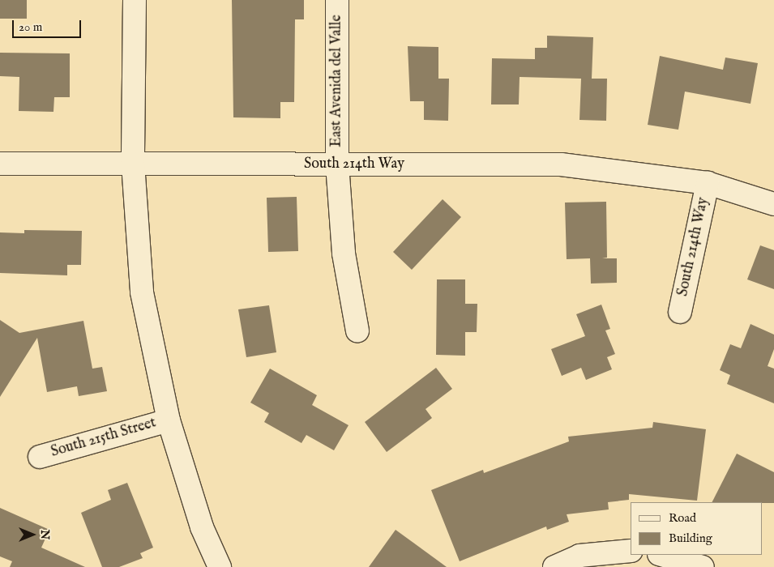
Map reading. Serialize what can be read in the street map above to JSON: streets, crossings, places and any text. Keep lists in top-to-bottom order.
{
  "streets": {
    "street": ["East Avenida del Valle", "South 214th Way", "South 215th Street"]
  },
  "crossings": [
    ["East Avenida del Valle", "South 214th Way"]
  ],
  "legend": ["Road", "Building"],
  "scale_bar": "20 m",
  "north": "right"
}
